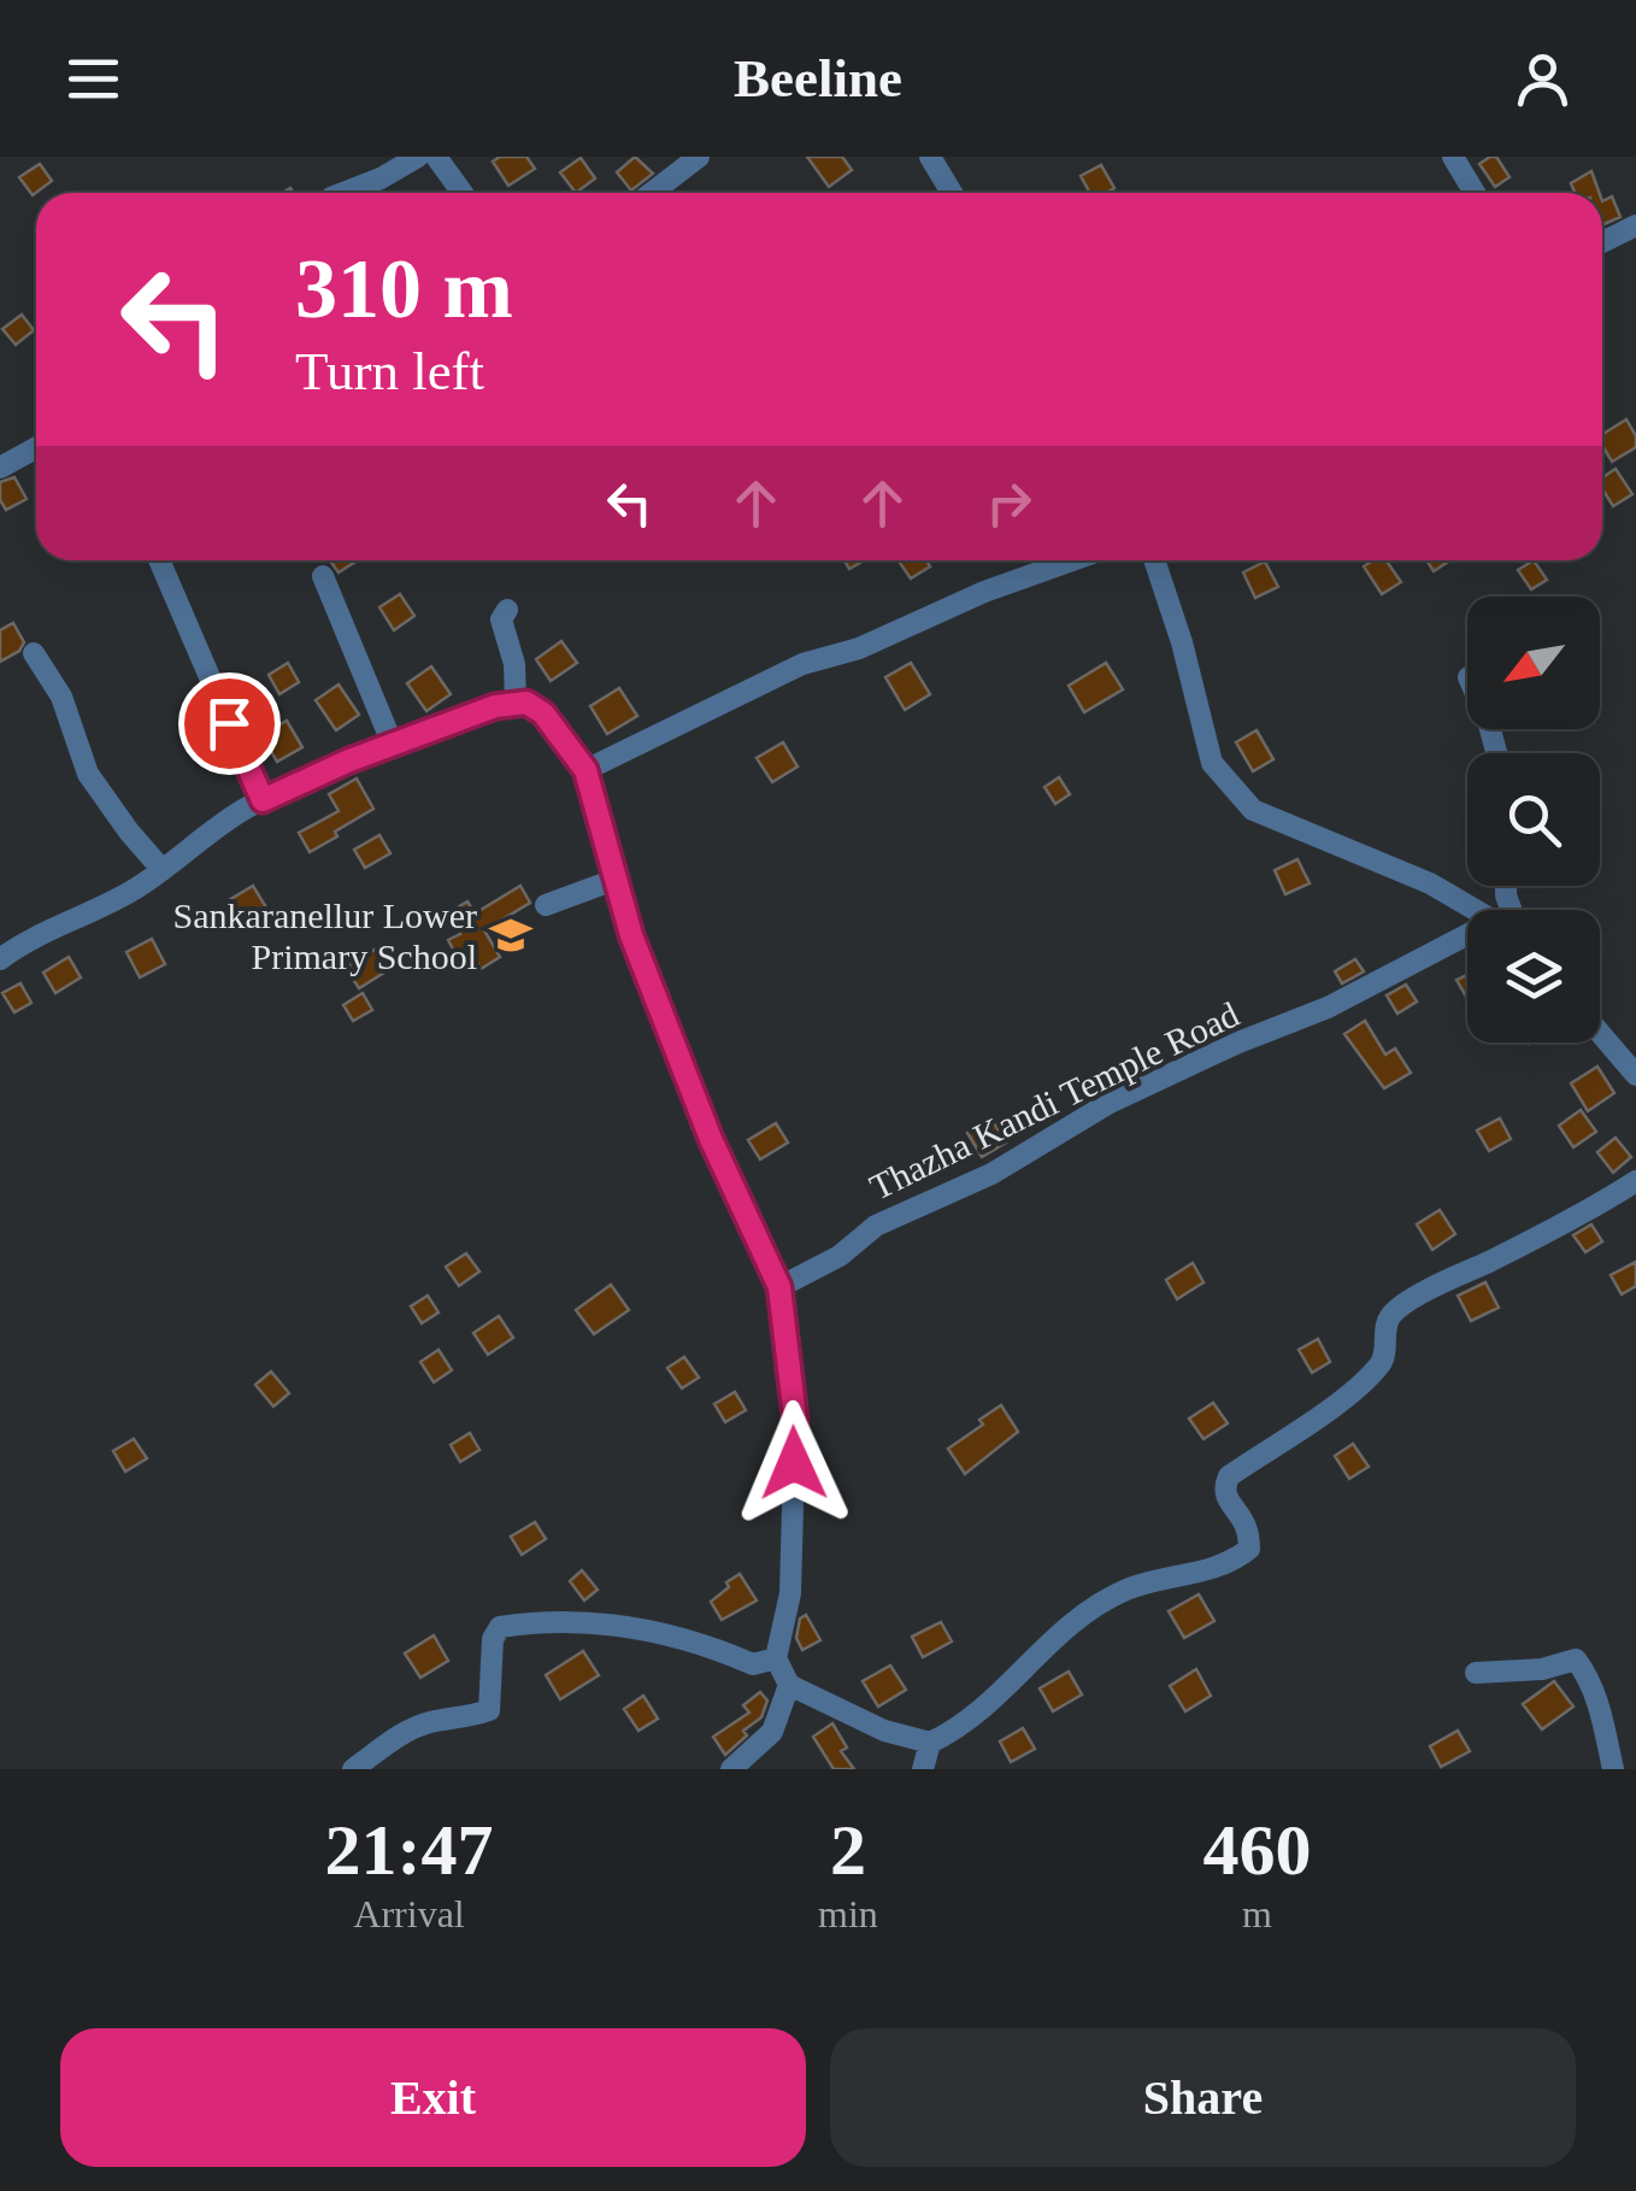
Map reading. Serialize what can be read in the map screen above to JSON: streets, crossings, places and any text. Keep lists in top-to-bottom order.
{
  "streets": {
    "street": ["Thazha Kandi Temple Road"]
  },
  "places": {
    "school or university": ["Sankaranellur Lower Primary School"]
  },
  "north": "bottom left",
  "page": {
    "header": "Beeline",
    "turn": ["310 m", "Turn left"],
    "eta": [
      "21:47",
      "Arrival",
      "2",
      "min",
      "460",
      "m"
    ],
    "buttons": ["Exit", "Share"]
  }
}
